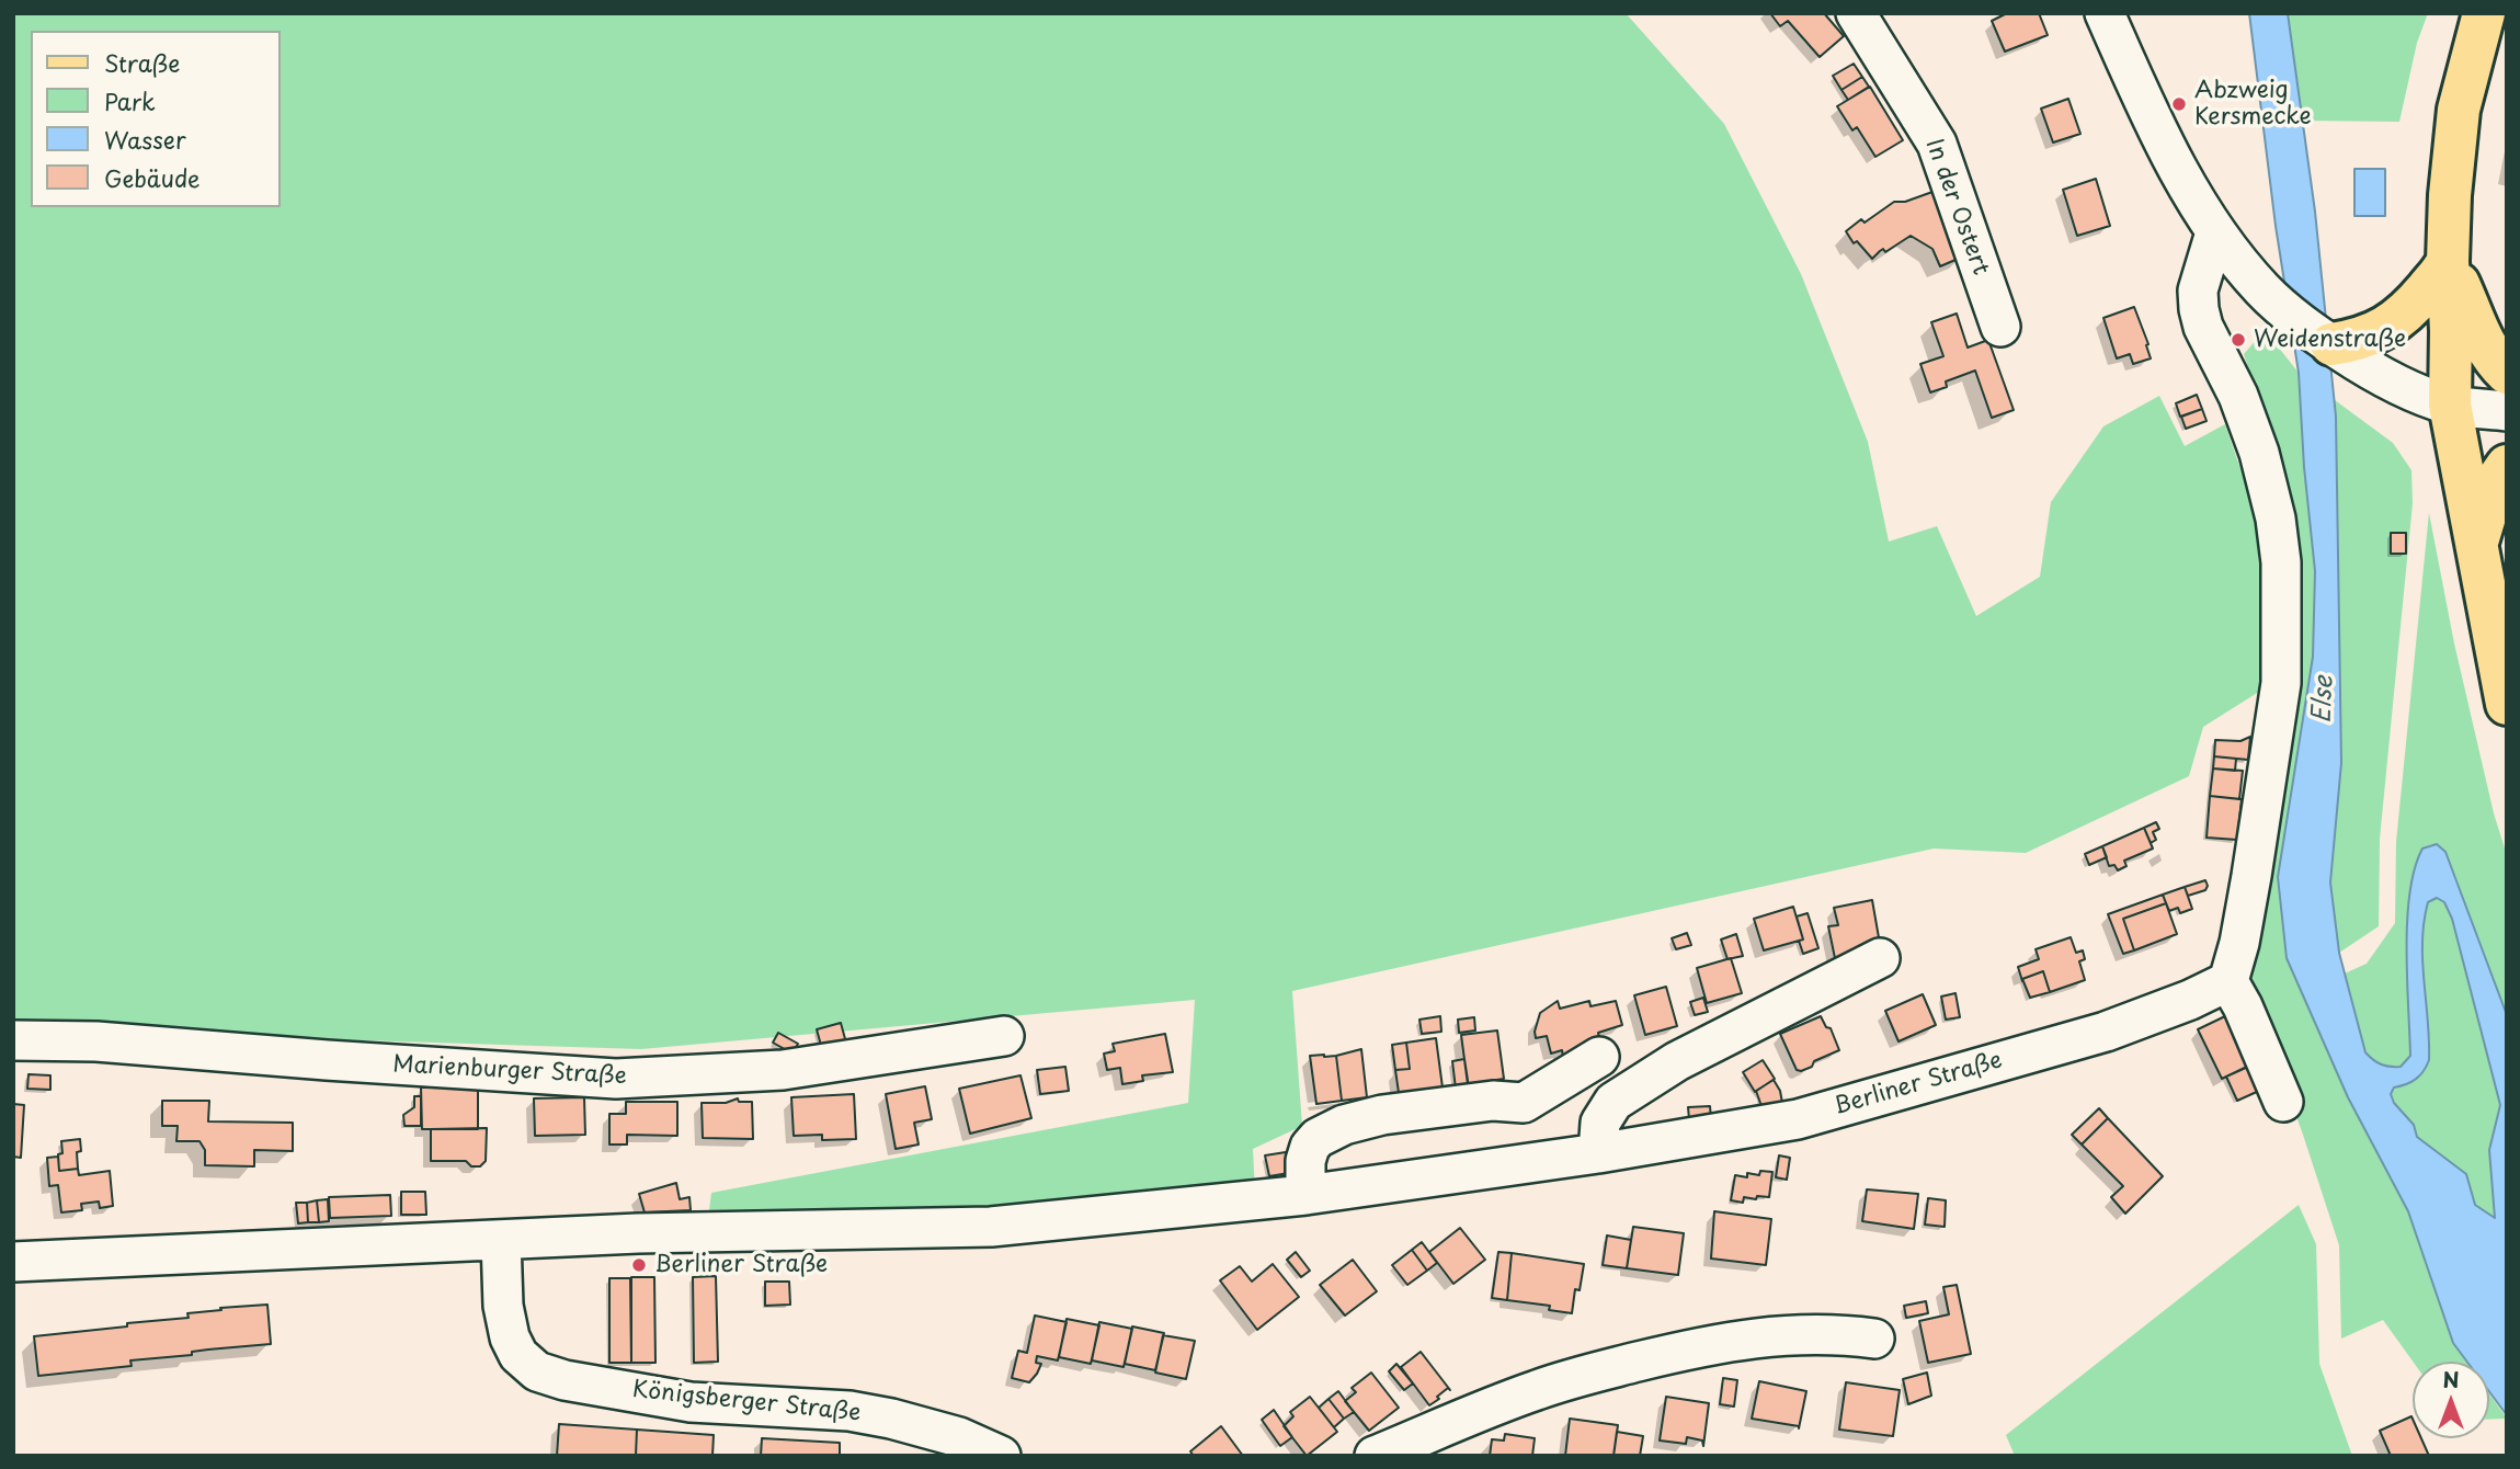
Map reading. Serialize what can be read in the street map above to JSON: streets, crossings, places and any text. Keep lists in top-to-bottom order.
{
  "streets": {
    "street": [
      "In der Ostert",
      "Marienburger Straße",
      "Berliner Straße",
      "Königsberger Straße"
    ]
  },
  "crossings": [
    ["Berliner Straße", "Königsberger Straße"]
  ],
  "water": ["Else"],
  "places": ["Abzweig Kersmecke", "Weidenstraße", "Berliner Straße"],
  "legend": [
    "Straße",
    "Park",
    "Wasser",
    "Gebäude"
  ],
  "north": "top"
}
